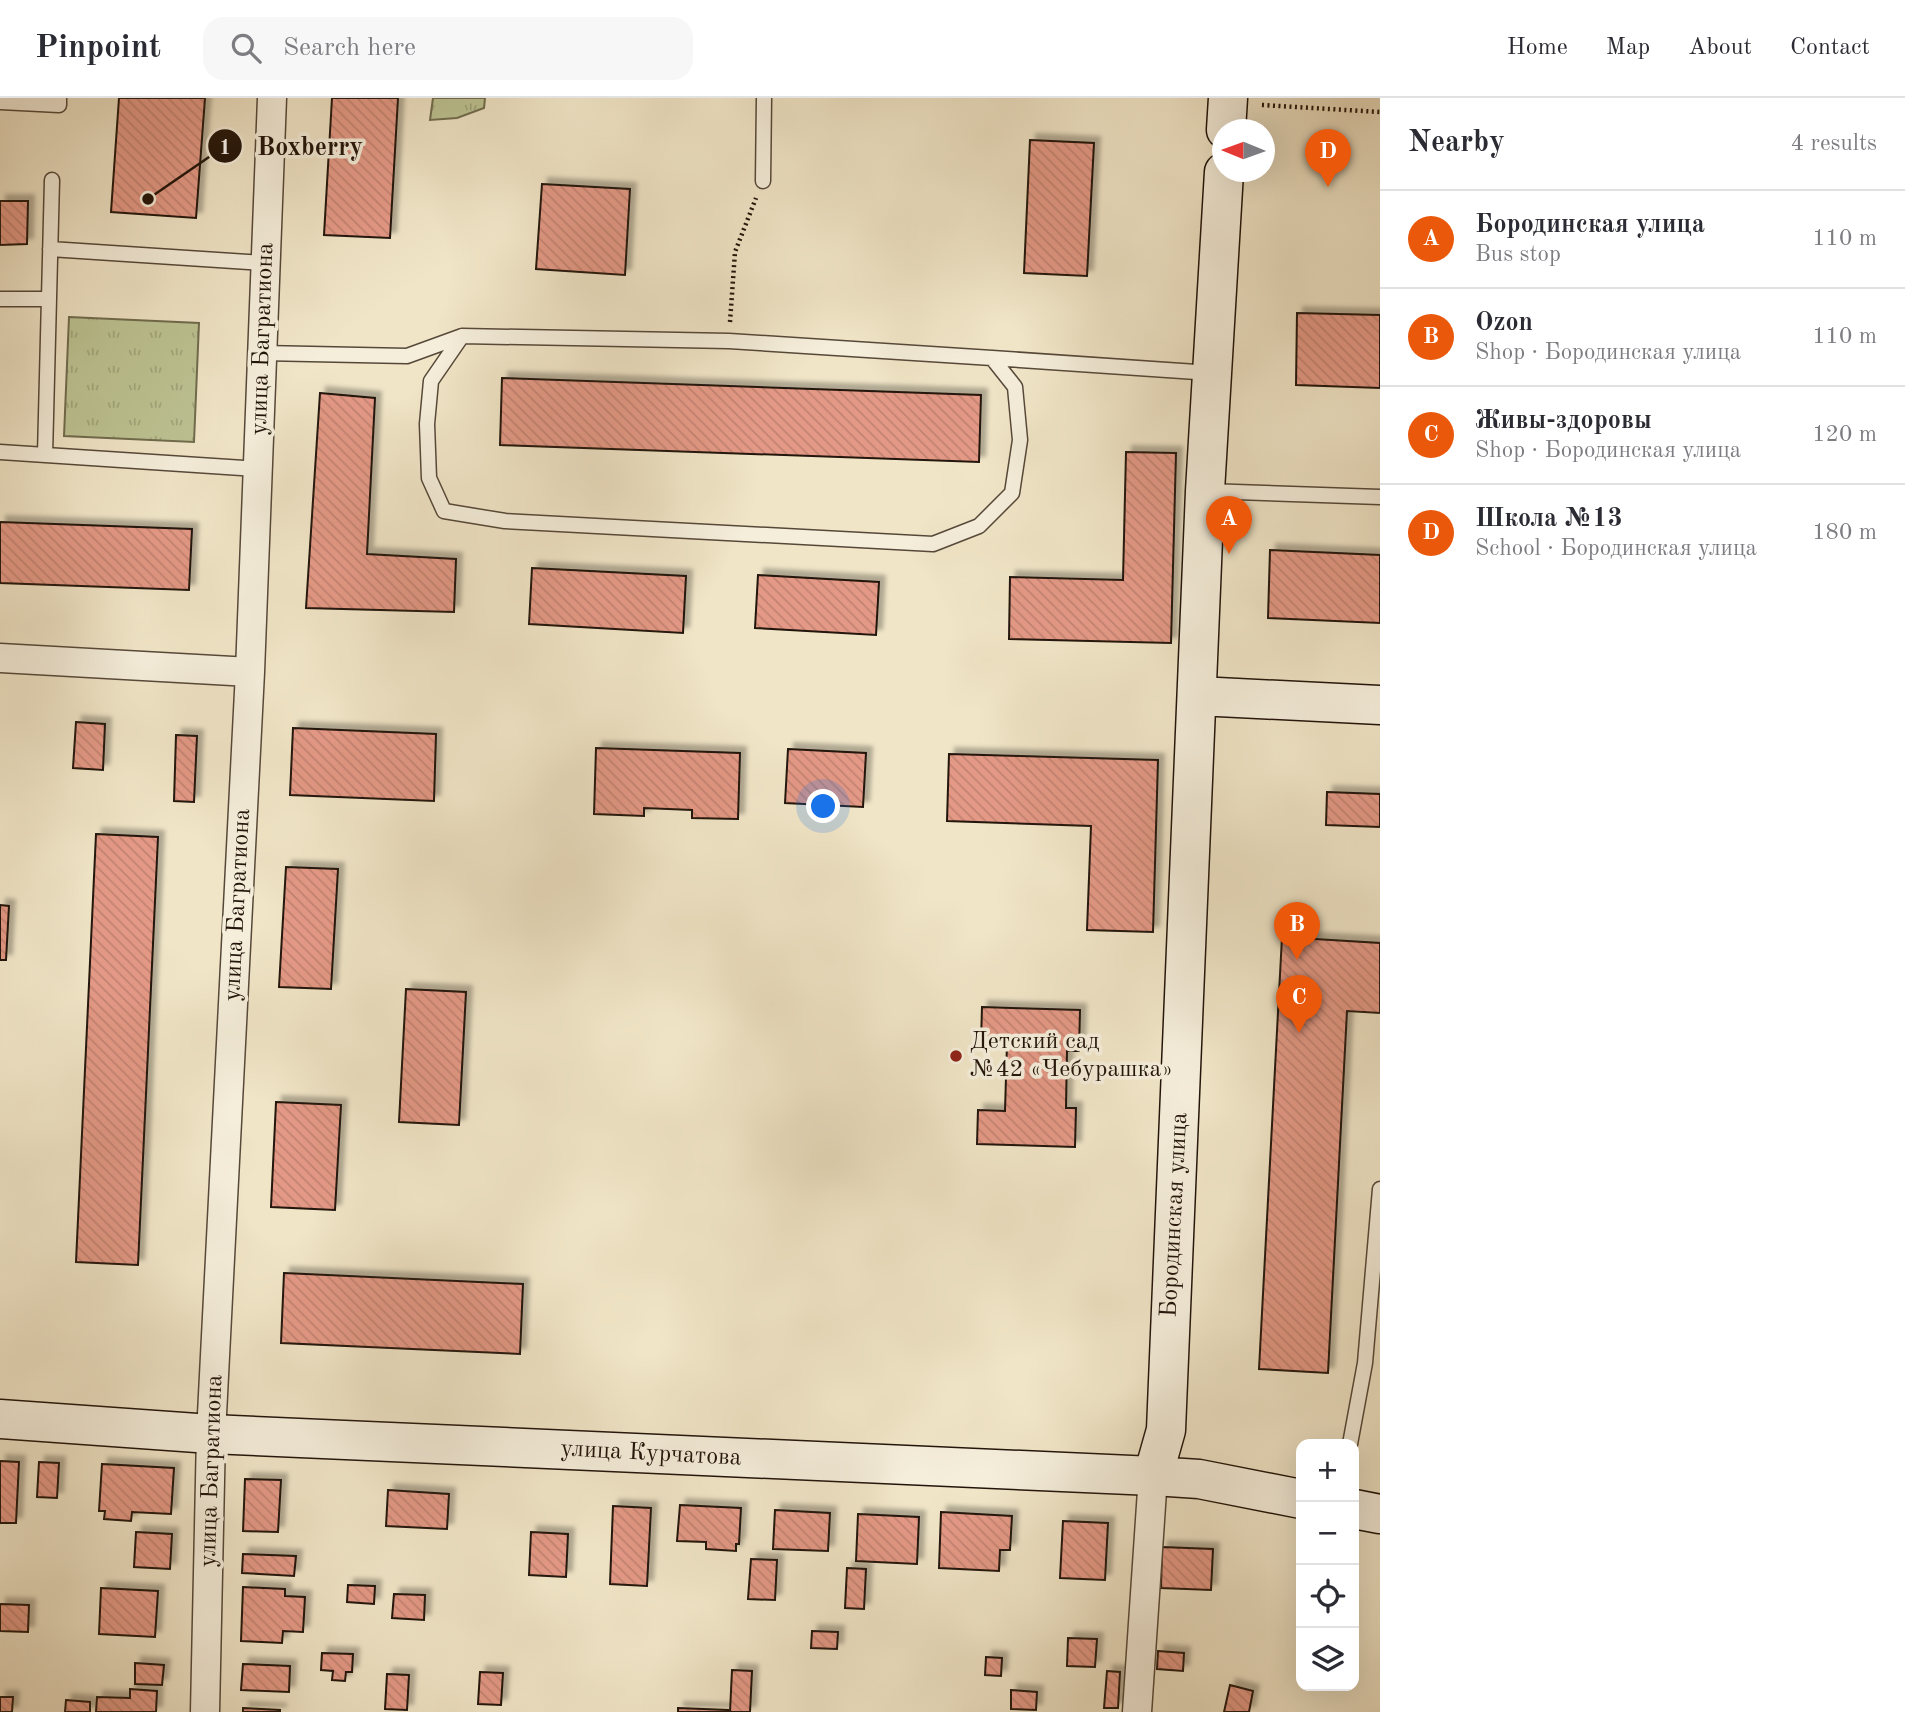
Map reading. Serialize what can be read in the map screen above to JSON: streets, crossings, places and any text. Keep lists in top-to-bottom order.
{
  "streets": {
    "street": ["улица Багратиона", "Бородинская улица", "улица Курчатова"]
  },
  "crossings": [
    ["улица Багратиона", "улица Курчатова"],
    ["Бородинская улица", "улица Курчатова"]
  ],
  "places": ["Boxberry", "Детский сад №42 «Чебурашка»"],
  "north": "left",
  "page": {
    "header": "Pinpoint",
    "search": "Search here",
    "nav": [
      "Home",
      "Map",
      "About",
      "Contact"
    ],
    "heading": ["Nearby", "4 results"],
    "pins": [
      "D",
      "A",
      "B",
      "C"
    ],
    "list": [
      {
        "mark": "A",
        "name": "Бородинская улица",
        "note": "Bus stop",
        "value": "110 m"
      },
      {
        "mark": "B",
        "name": "Ozon",
        "note": "Shop · Бородинская улица",
        "value": "110 m"
      },
      {
        "mark": "C",
        "name": "Живы-здоровы",
        "note": "Shop · Бородинская улица",
        "value": "120 m"
      },
      {
        "mark": "D",
        "name": "Школа №13",
        "note": "School · Бородинская улица",
        "value": "180 m"
      }
    ],
    "map_buttons": ["+", "−"]
  }
}
